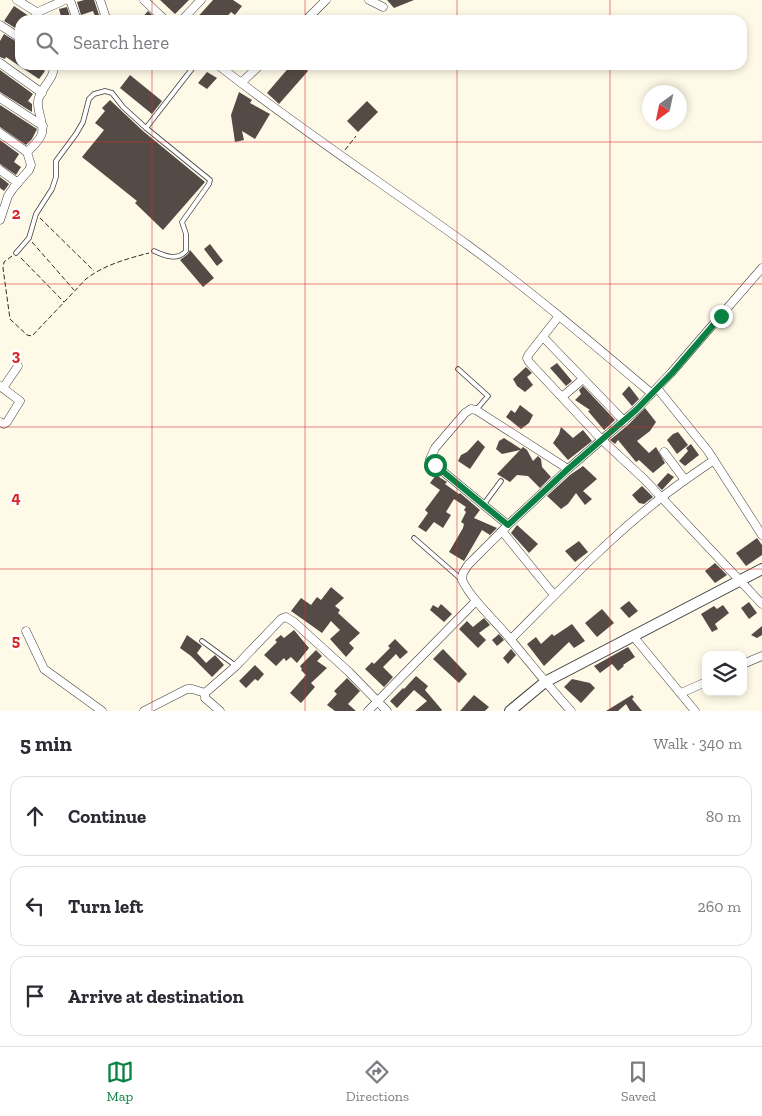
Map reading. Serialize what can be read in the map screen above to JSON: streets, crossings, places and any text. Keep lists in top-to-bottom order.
{
  "north": "bottom left",
  "page": {
    "search": "Search here",
    "heading": ["5 min", "Walk · 340 m"],
    "list": [
      ["Continue", "80 m"],
      ["Turn left", "260 m"],
      "Arrive at destination"
    ],
    "nav": ["Map", "Directions", "Saved"]
  },
  "grid": {
    "rows": [
      "2",
      "3",
      "4",
      "5"
    ]
  }
}
